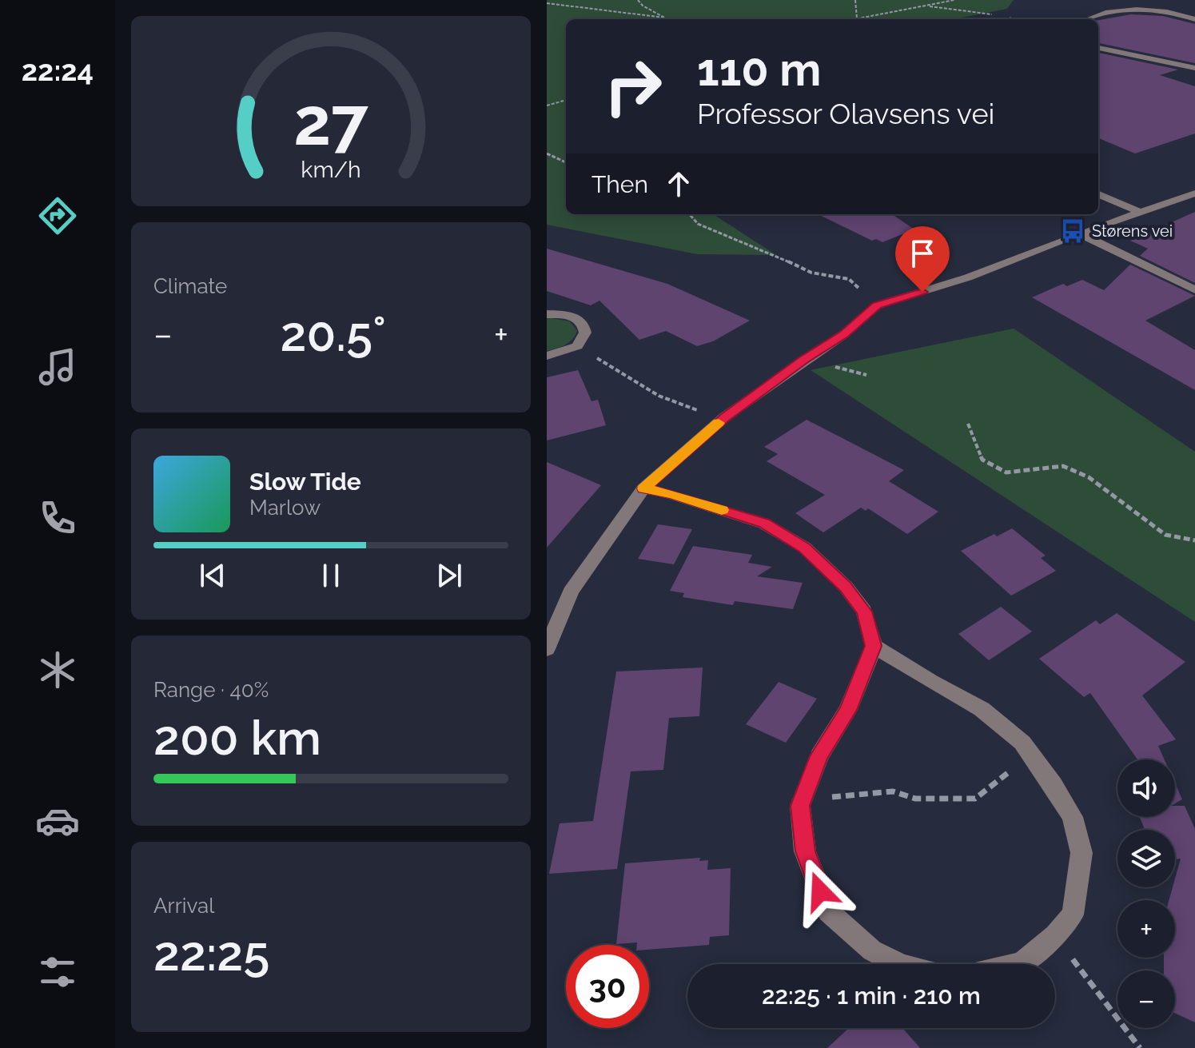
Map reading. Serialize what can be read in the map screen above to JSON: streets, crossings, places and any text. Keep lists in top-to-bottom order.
{
  "places": {
    "bus stop": ["Størens vei"]
  },
  "page": {
    "tabs": "22:24",
    "turn": ["110 m", "Professor Olavsens vei"],
    "then": "Then",
    "tile": [
      "Climate",
      ["Range · 40%", "200 km"],
      ["Arrival", "22:25"]
    ],
    "heat": ["−", "20.5°", "+"],
    "song": ["Slow Tide", "Marlow"],
    "map_buttons": ["+", "−"],
    "limit": "30",
    "trip": "22:25 · 1 min · 210 m",
    "gauge": ["27", "km/h"]
  }
}
